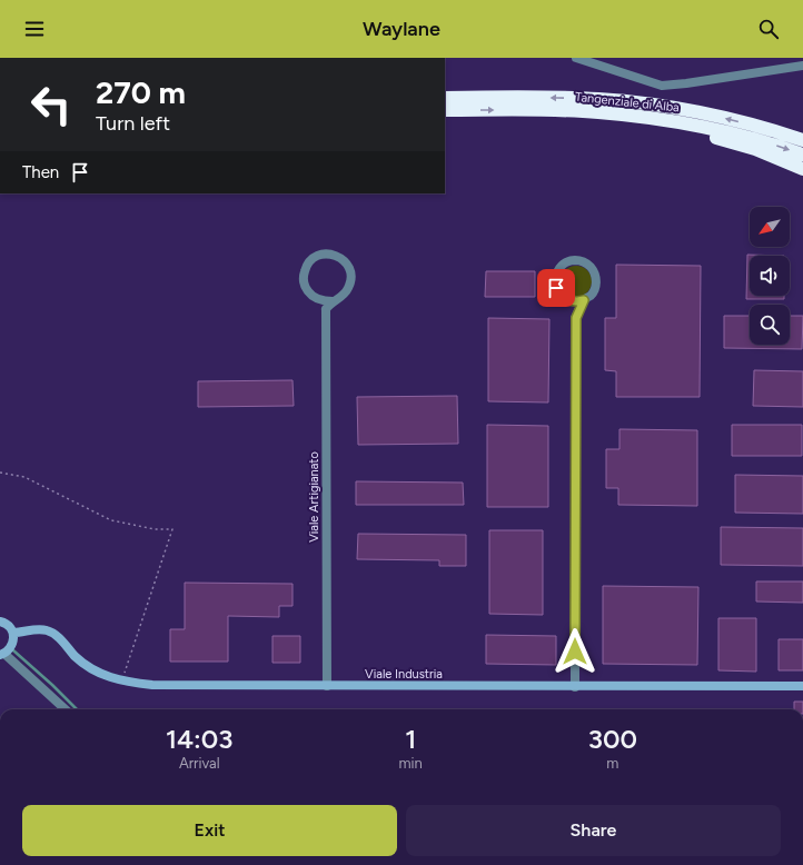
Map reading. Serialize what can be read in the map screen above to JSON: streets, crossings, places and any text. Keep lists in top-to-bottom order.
{
  "streets": {
    "highway": ["Tangenziale di Alba"],
    "street": ["Viale Artigianato", "Viale Industria"]
  },
  "crossings": [
    ["Viale Artigianato", "Viale Industria"]
  ],
  "north": "bottom left",
  "page": {
    "header": "Waylane",
    "turn": ["270 m", "Turn left"],
    "then": "Then",
    "eta": [
      "14:03",
      "Arrival",
      "1",
      "min",
      "300",
      "m"
    ],
    "buttons": ["Exit", "Share"]
  }
}
